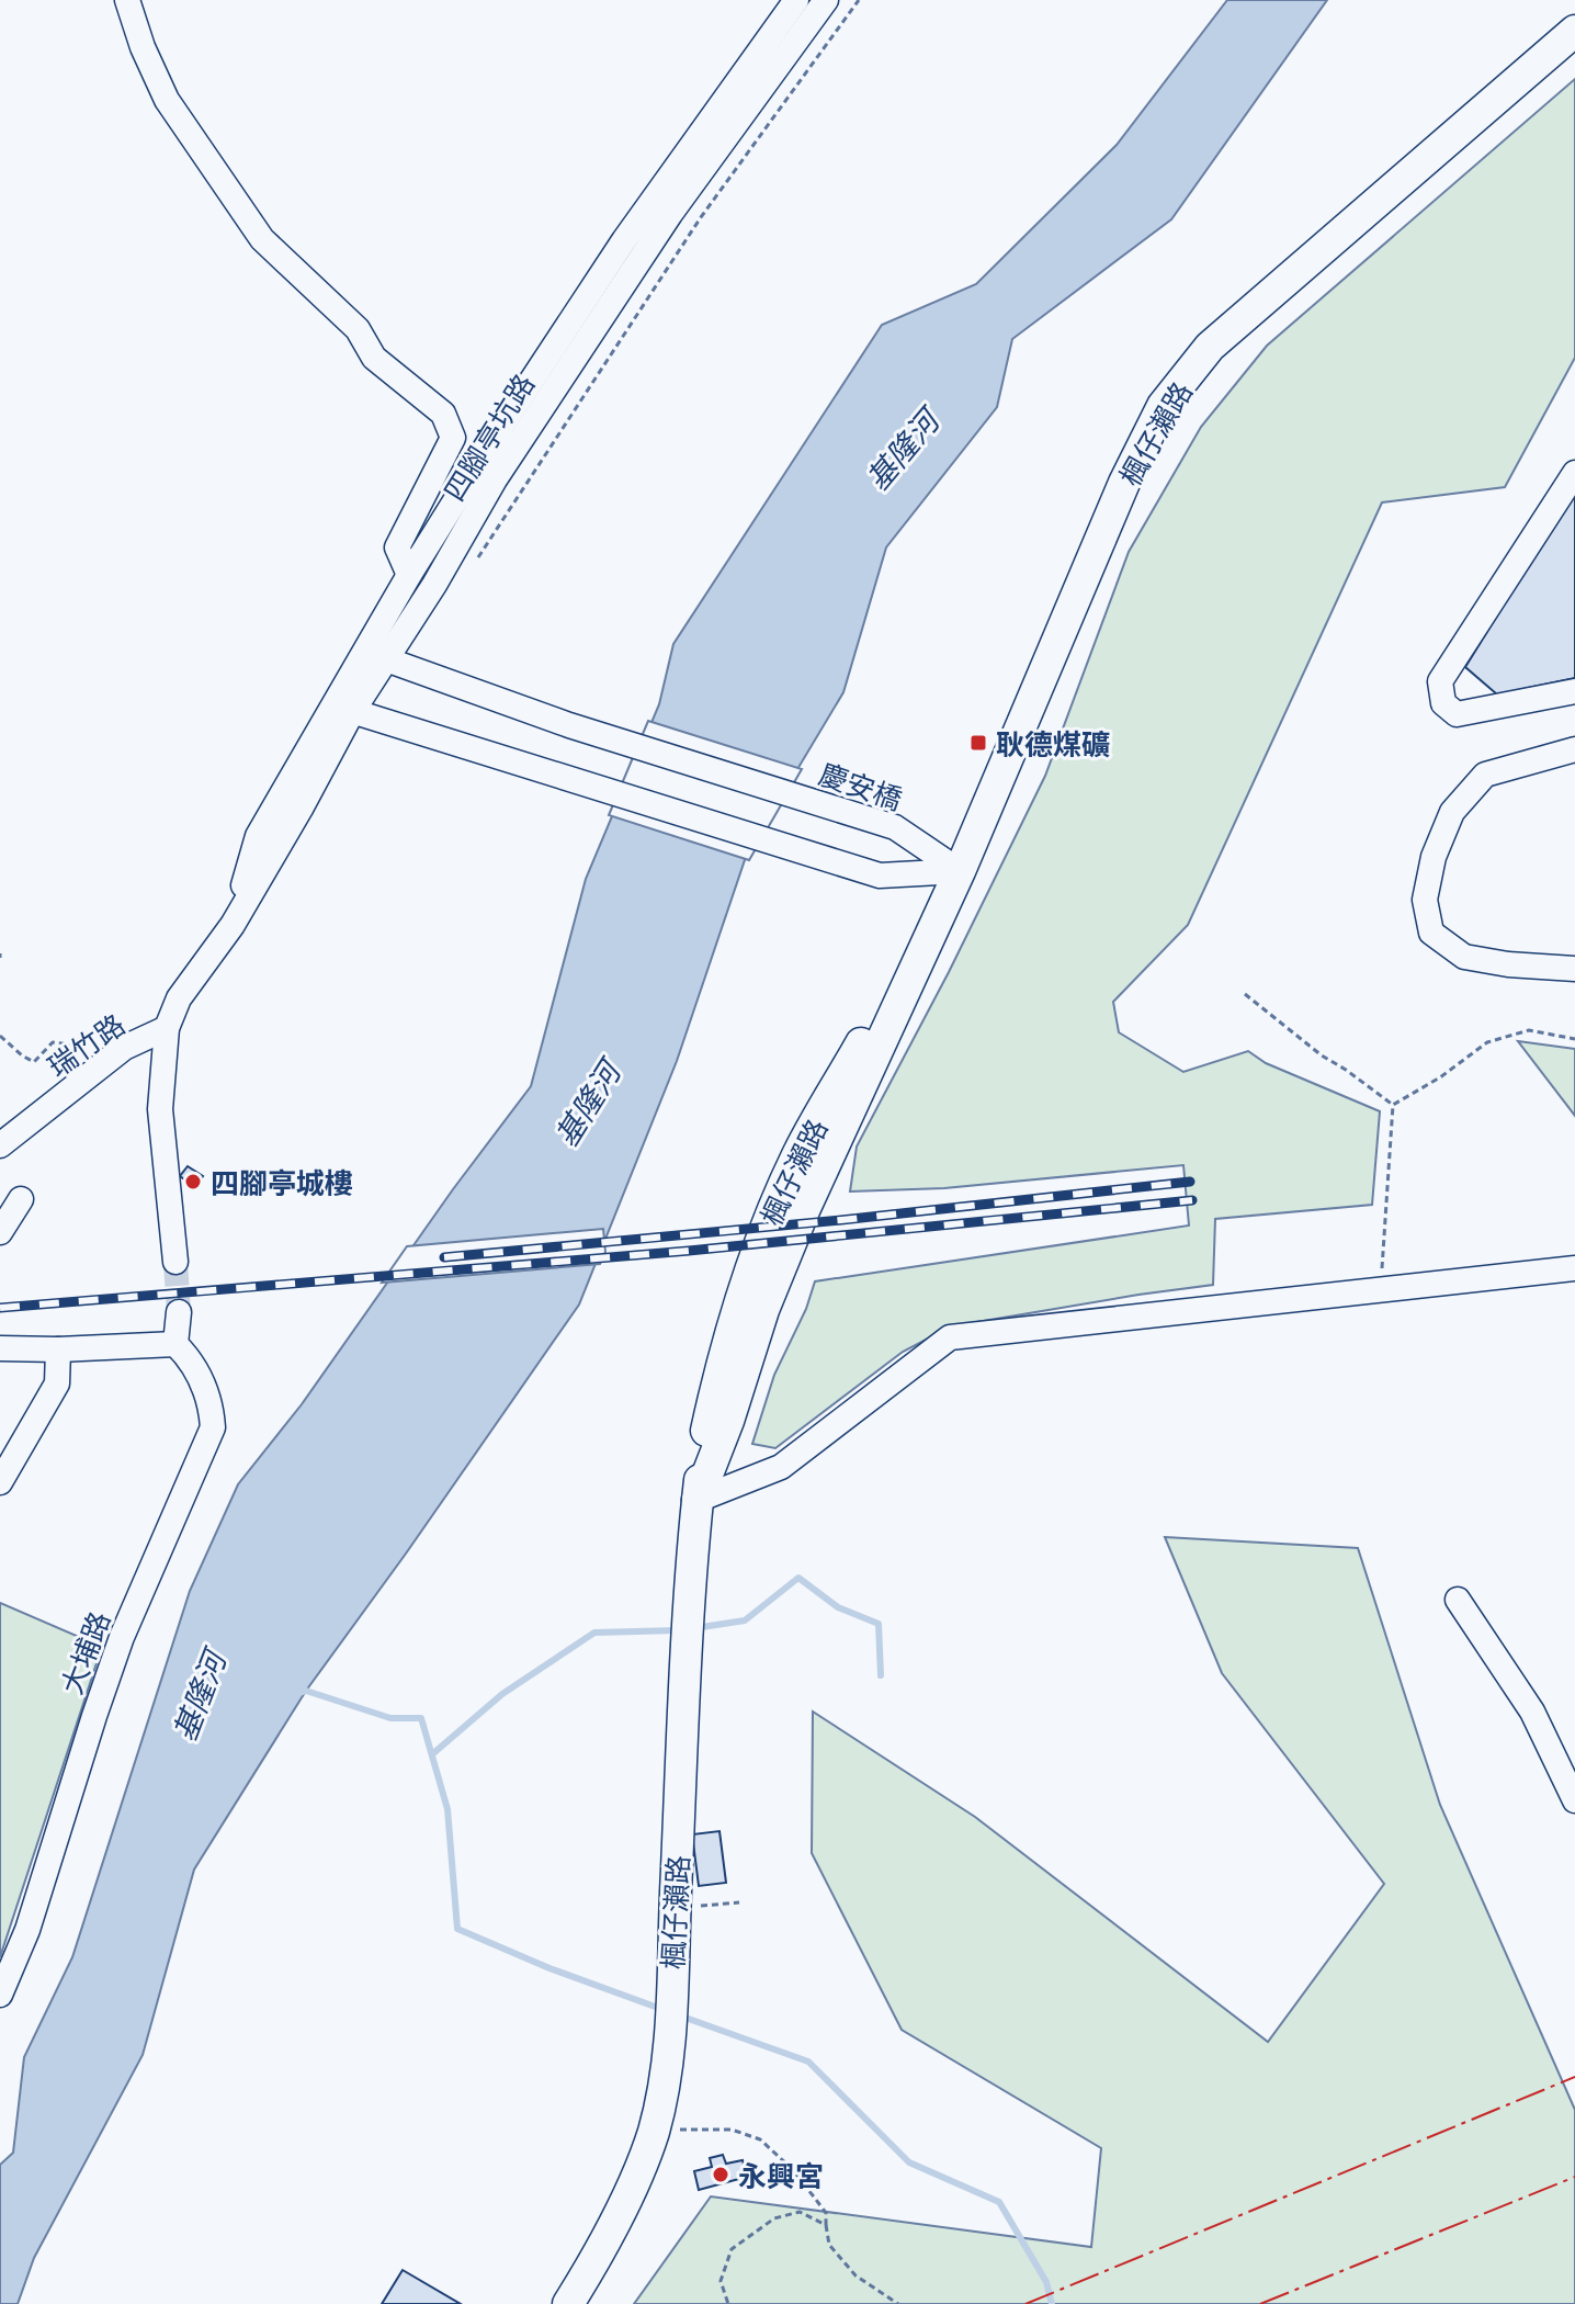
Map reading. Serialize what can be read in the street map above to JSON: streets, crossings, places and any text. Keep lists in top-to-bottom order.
{
  "streets": {
    "main road": ["楓仔瀨路"],
    "street": [
      "四腳亭坑路",
      "慶安橋",
      "瑞竹路",
      "大埔路"
    ]
  },
  "crossings": [
    ["楓仔瀨路", "慶安橋"],
    ["四腳亭坑路", "慶安橋"],
    ["四腳亭坑路", "瑞竹路"]
  ],
  "water": ["基隆河"],
  "places": {
    "transit": ["耿德煤礦"],
    "other": ["四腳亭城樓", "永興宮"]
  }
}
